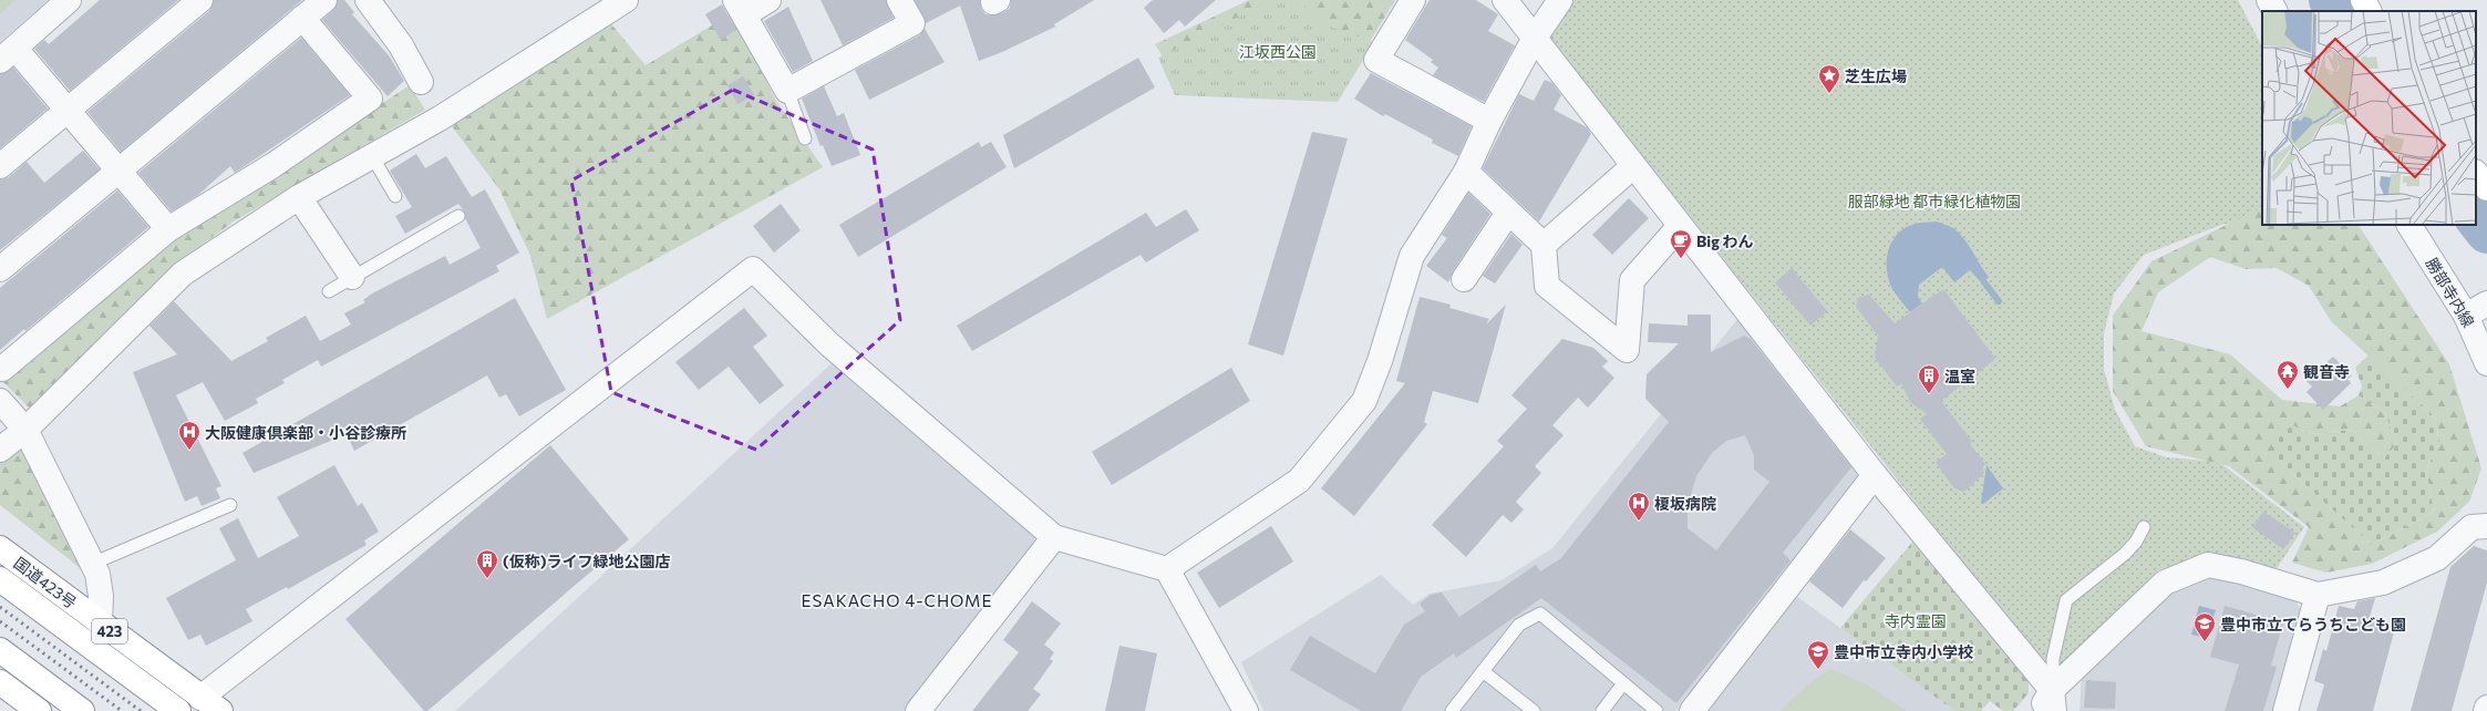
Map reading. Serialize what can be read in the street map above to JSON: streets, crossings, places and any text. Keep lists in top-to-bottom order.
{
  "streets": {
    "main road": ["国道423号", "423"],
    "street": ["勝部寺内線"]
  },
  "districts": ["ESAKACHO 4-CHOME"],
  "parks": ["江坂西公園", "服部緑地 都市緑化植物園", "寺内霊園"],
  "places": {
    "place": ["芝生広場"],
    "cafe": ["Big わん"],
    "temple": ["観音寺"],
    "building": ["温室", "(仮称)ライフ緑地公園店"],
    "hospital": ["大阪健康倶楽部・小谷診療所", "榎坂病院"],
    "school or university": ["豊中市立てらうちこども園", "豊中市立寺内小学校"]
  }
}
